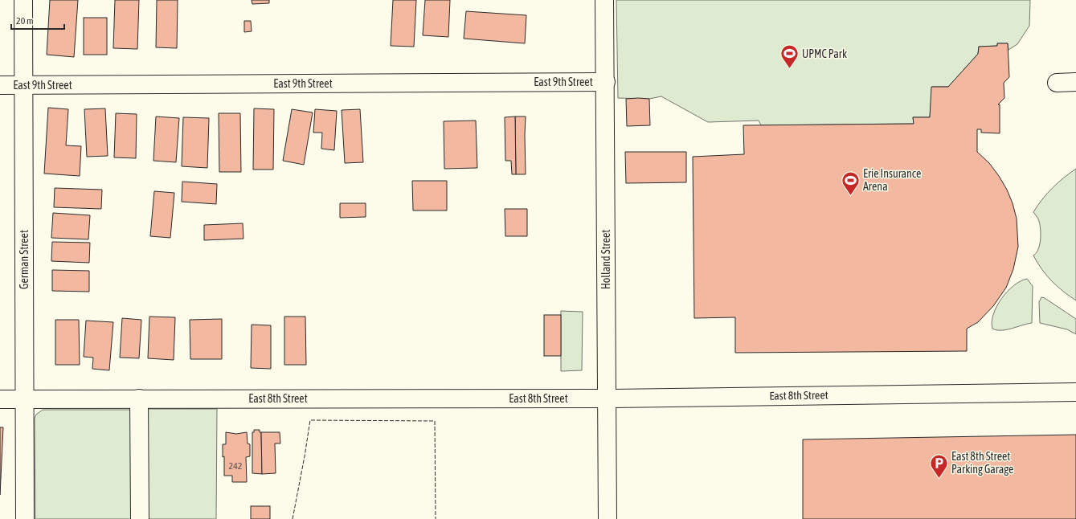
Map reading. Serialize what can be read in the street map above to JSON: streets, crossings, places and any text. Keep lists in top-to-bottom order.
{
  "streets": {
    "street": [
      "East 9th Street",
      "German Street",
      "Holland Street",
      "East 8th Street"
    ]
  },
  "crossings": [
    ["East 9th Street", "German Street"],
    ["East 9th Street", "Holland Street"],
    ["German Street", "East 8th Street"],
    ["Holland Street", "East 8th Street"]
  ],
  "places": {
    "sports": ["UPMC Park", "Erie Insurance Arena"],
    "parking": ["East 8th Street Parking Garage"]
  },
  "house_numbers": ["242"],
  "scale_bar": "20 m"
}
